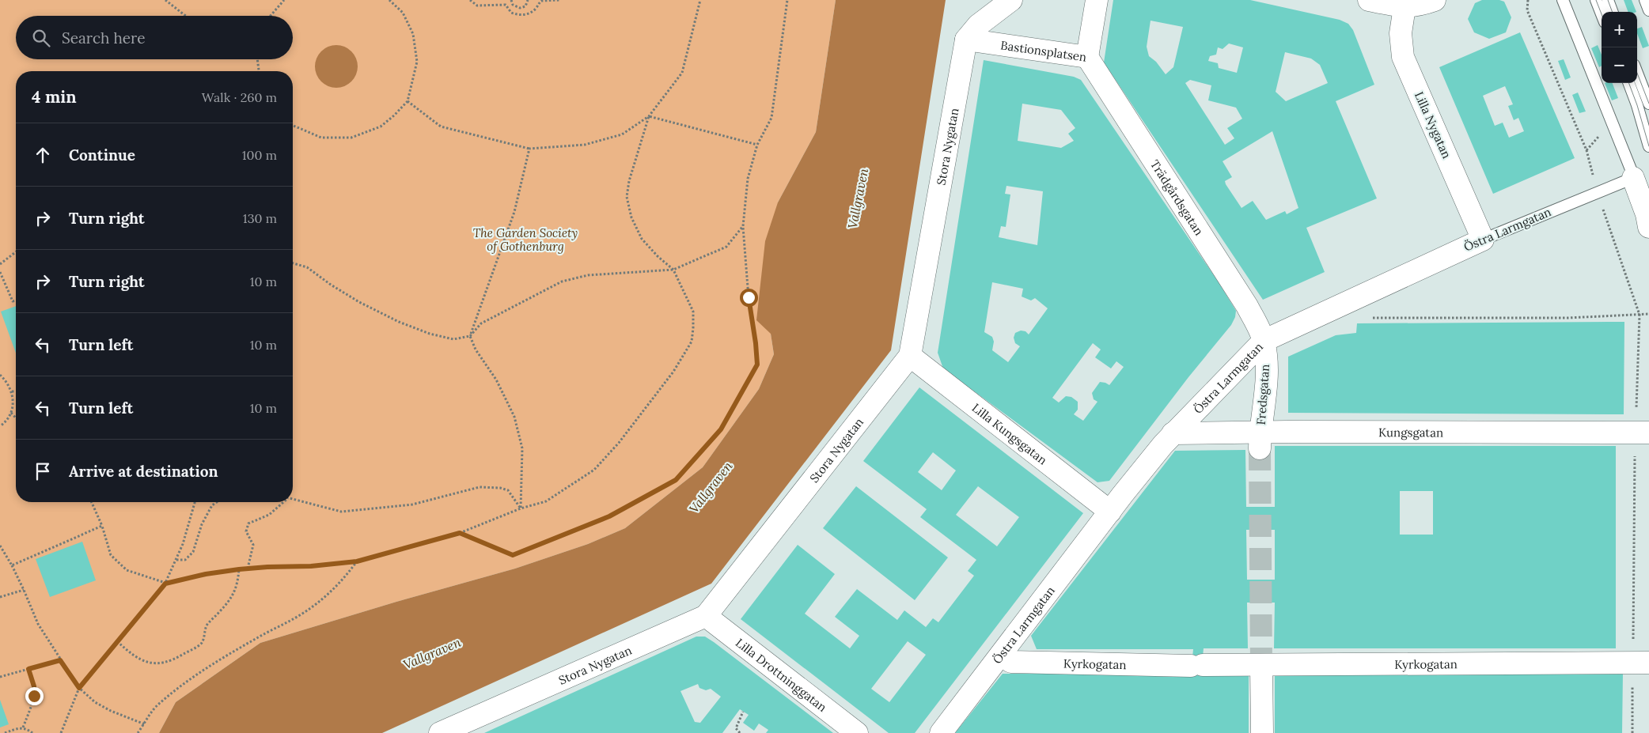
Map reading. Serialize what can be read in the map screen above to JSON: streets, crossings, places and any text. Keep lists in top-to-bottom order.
{
  "streets": {
    "street": [
      "Bastionsplatsen",
      "Lilla Nygatan",
      "Stora Nygatan",
      "Trädgårdsgatan",
      "Östra Larmgatan",
      "Fredsgatan",
      "Kungsgatan",
      "Lilla Kungsgatan",
      "Kyrkogatan",
      "Lilla Drottninggatan"
    ]
  },
  "crossings": [
    ["Bastionsplatsen", "Stora Nygatan"],
    ["Bastionsplatsen", "Trädgårdsgatan"],
    ["Lilla Nygatan", "Östra Larmgatan"],
    ["Stora Nygatan", "Lilla Kungsgatan"],
    ["Stora Nygatan", "Lilla Drottninggatan"],
    ["Trädgårdsgatan", "Östra Larmgatan"],
    ["Trädgårdsgatan", "Fredsgatan"],
    ["Östra Larmgatan", "Fredsgatan"],
    ["Östra Larmgatan", "Kungsgatan"],
    ["Östra Larmgatan", "Lilla Kungsgatan"],
    ["Östra Larmgatan", "Kyrkogatan"],
    ["Fredsgatan", "Kungsgatan"]
  ],
  "water": ["Vallgraven"],
  "parks": ["The Garden Society of Gothenburg"],
  "page": {
    "map_buttons": ["+", "−"],
    "search": "Search here",
    "heading": ["4 min", "Walk · 260 m"],
    "list": [
      ["Continue", "100 m"],
      ["Turn right", "130 m"],
      ["Turn right", "10 m"],
      ["Turn left", "10 m"],
      ["Turn left", "10 m"],
      "Arrive at destination"
    ]
  }
}
